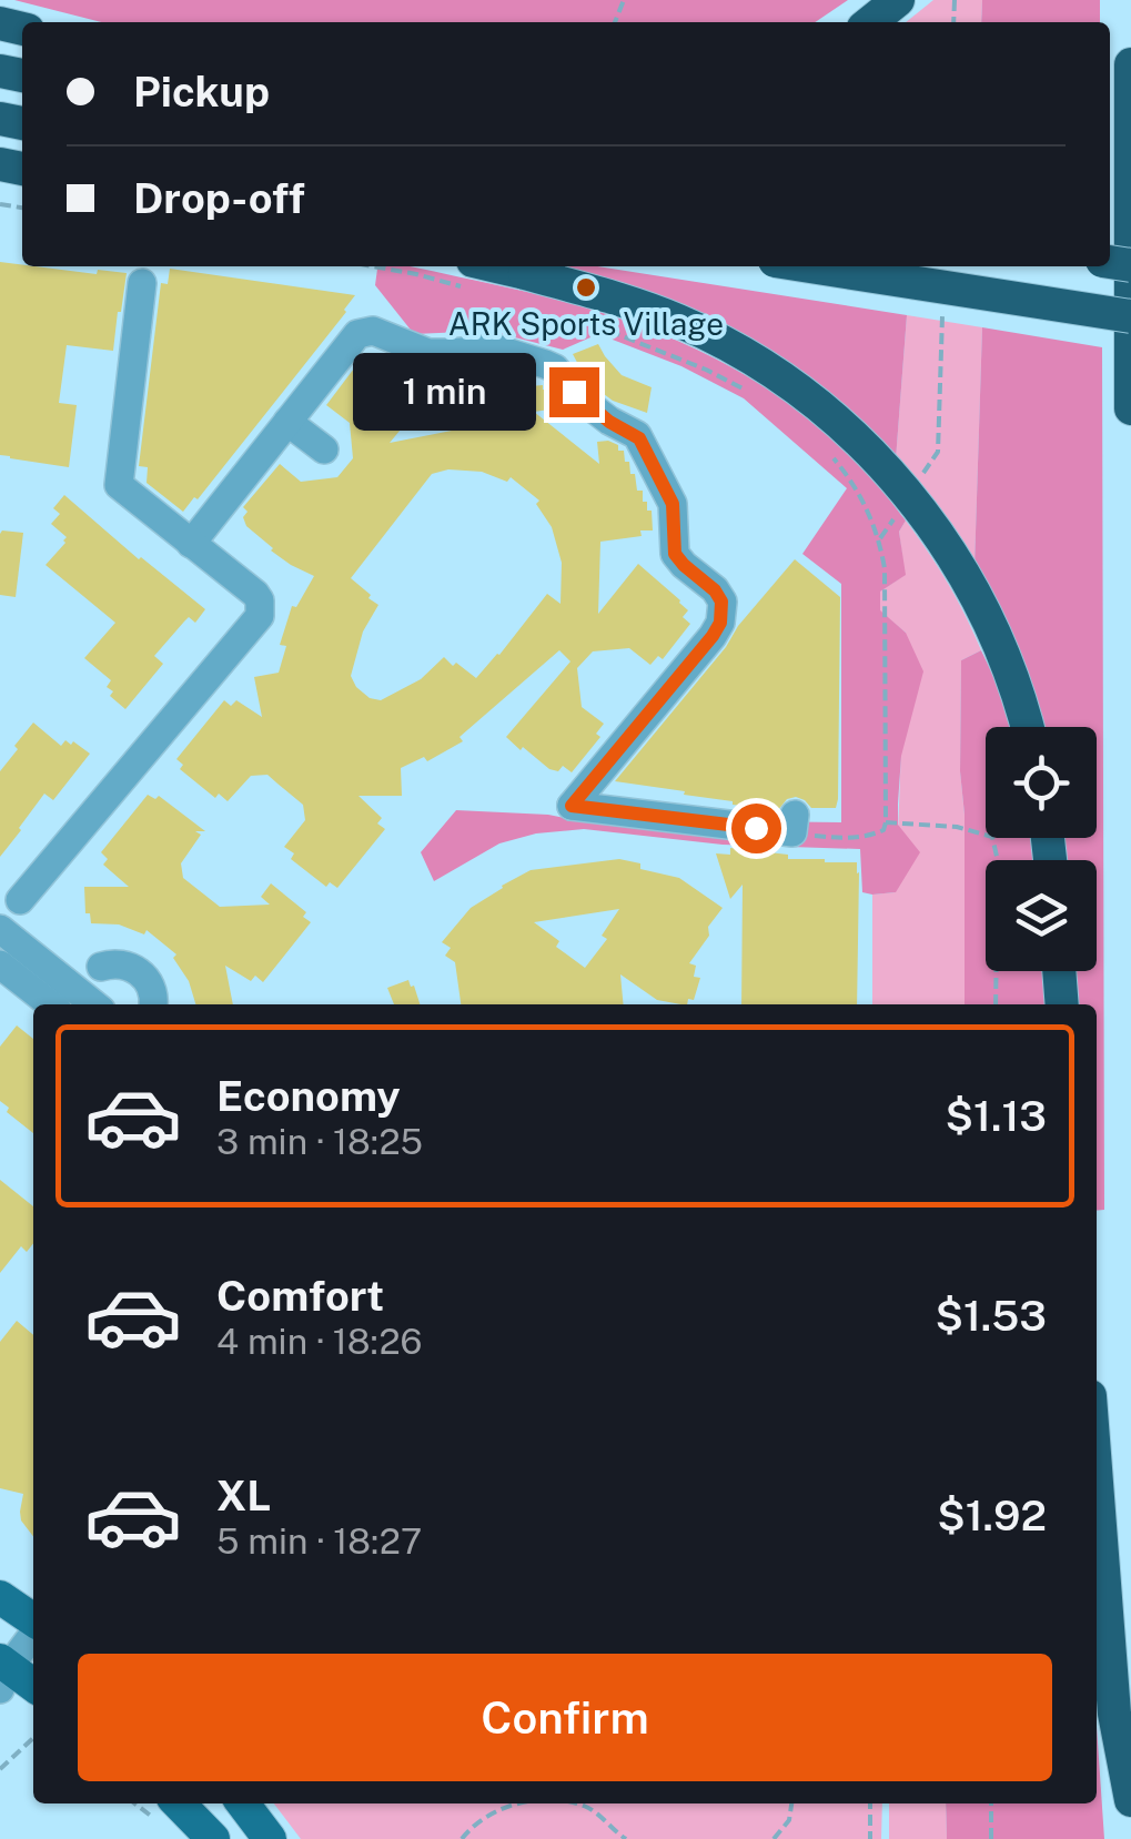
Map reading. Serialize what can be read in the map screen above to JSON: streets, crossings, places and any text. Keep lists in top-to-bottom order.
{
  "places": ["ARK Sports Village"],
  "page": {
    "banner": ["Pickup", "Drop-off"],
    "bubble": "1 min",
    "list": [
      {
        "name": "Economy",
        "note": "3 min · 18:25",
        "value": "$1.13"
      },
      {
        "name": "Comfort",
        "note": "4 min · 18:26",
        "value": "$1.53"
      },
      {
        "name": "XL",
        "note": "5 min · 18:27",
        "value": "$1.92"
      }
    ],
    "buttons": "Confirm"
  }
}
